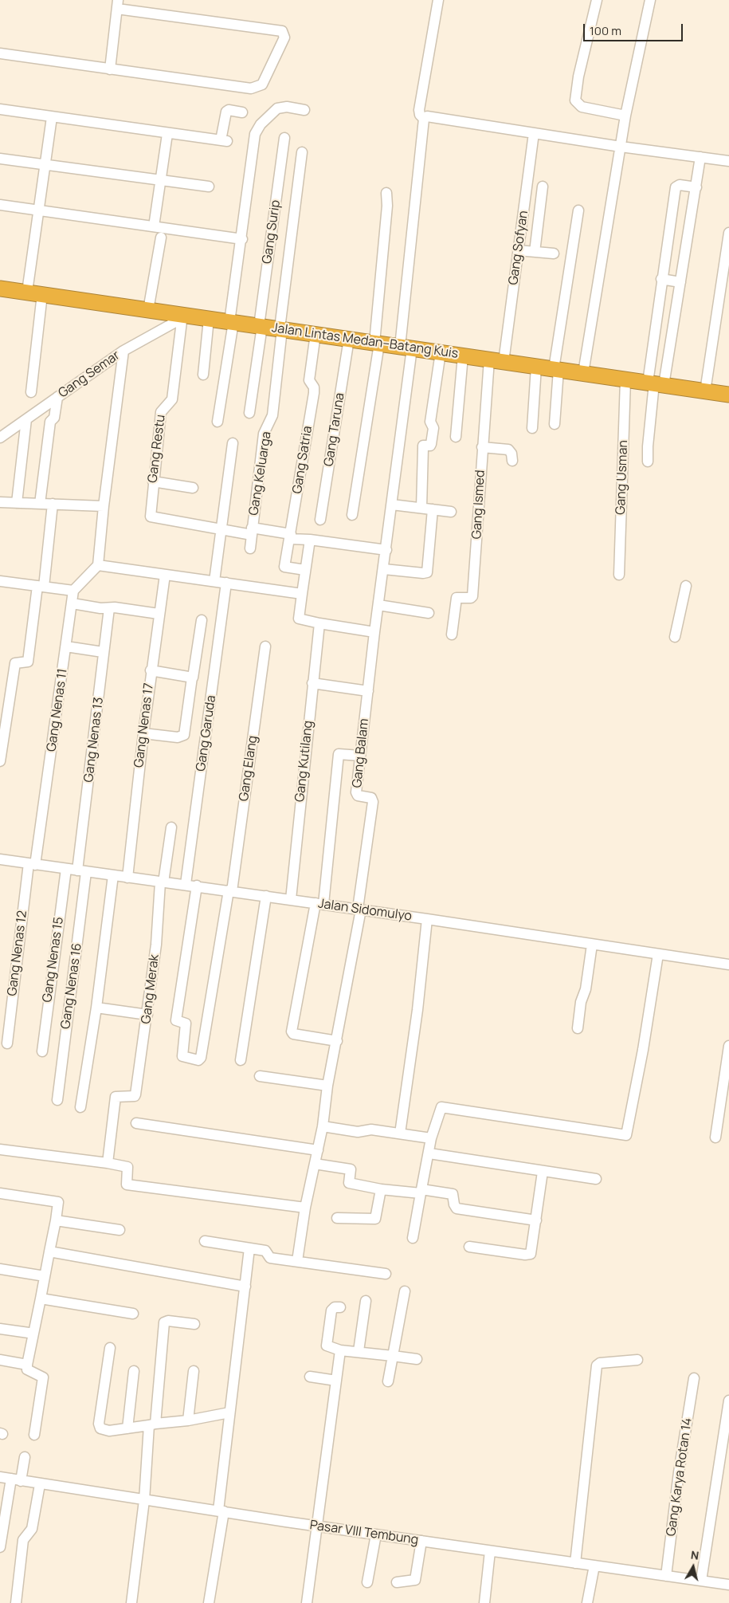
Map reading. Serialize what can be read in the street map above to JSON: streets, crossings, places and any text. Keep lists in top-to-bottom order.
{
  "streets": {
    "highway": ["Jalan Lintas Medan–Batang Kuis"],
    "street": [
      "Gang Surip",
      "Gang Sofyan",
      "Gang Semar",
      "Gang Taruna",
      "Gang Restu",
      "Gang Satria",
      "Gang Keluarga",
      "Gang Usman",
      "Gang Ismed",
      "Gang Nenas 11",
      "Gang Nenas 17",
      "Gang Garuda",
      "Gang Nenas 13",
      "Gang Balam",
      "Gang Kutilang",
      "Gang Elang",
      "Jalan Sidomulyo",
      "Gang Nenas 12",
      "Gang Nenas 15",
      "Gang Nenas 16",
      "Gang Merak",
      "Gang Karya Rotan 14",
      "Pasar VIII Tembung"
    ]
  },
  "crossings": [
    ["Gang Surip", "Jalan Lintas Medan–Batang Kuis"],
    ["Gang Sofyan", "Jalan Lintas Medan–Batang Kuis"],
    ["Gang Sofyan", "Gang Ismed"],
    ["Jalan Lintas Medan–Batang Kuis", "Gang Semar"],
    ["Jalan Lintas Medan–Batang Kuis", "Gang Taruna"],
    ["Jalan Lintas Medan–Batang Kuis", "Gang Restu"],
    ["Jalan Lintas Medan–Batang Kuis", "Gang Satria"],
    ["Jalan Lintas Medan–Batang Kuis", "Gang Keluarga"],
    ["Jalan Lintas Medan–Batang Kuis", "Gang Usman"],
    ["Jalan Lintas Medan–Batang Kuis", "Gang Ismed"],
    ["Jalan Lintas Medan–Batang Kuis", "Gang Balam"],
    ["Gang Semar", "Gang Restu"],
    ["Gang Nenas 11", "Jalan Sidomulyo"],
    ["Gang Nenas 11", "Gang Nenas 12"],
    ["Gang Nenas 17", "Jalan Sidomulyo"],
    ["Gang Garuda", "Jalan Sidomulyo"],
    ["Gang Nenas 13", "Jalan Sidomulyo"],
    ["Gang Nenas 13", "Gang Nenas 16"],
    ["Gang Balam", "Jalan Sidomulyo"],
    ["Gang Kutilang", "Jalan Sidomulyo"],
    ["Gang Elang", "Jalan Sidomulyo"],
    ["Jalan Sidomulyo", "Gang Nenas 12"],
    ["Jalan Sidomulyo", "Gang Nenas 15"],
    ["Jalan Sidomulyo", "Gang Nenas 16"],
    ["Jalan Sidomulyo", "Gang Merak"],
    ["Gang Karya Rotan 14", "Pasar VIII Tembung"]
  ],
  "scale_bar": "100 m",
  "north": "top"
}
